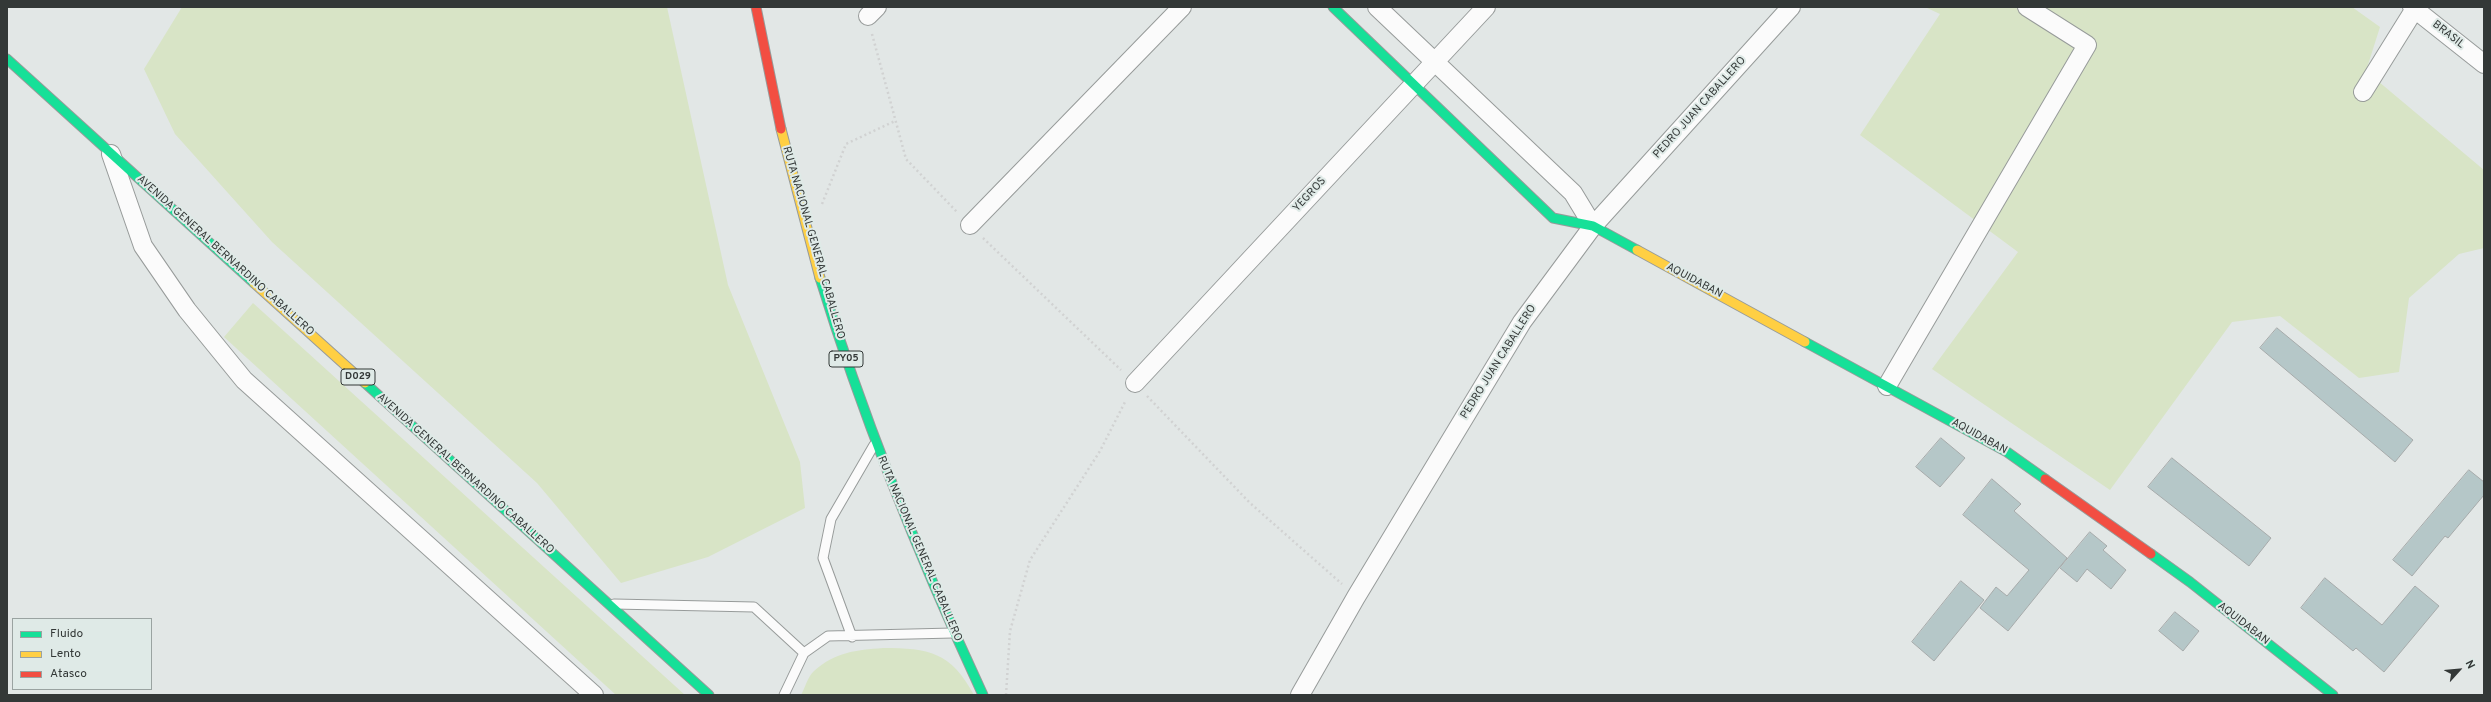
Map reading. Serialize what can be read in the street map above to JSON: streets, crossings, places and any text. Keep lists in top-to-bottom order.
{
  "streets": {
    "main road": [
      "RUTA NACIONAL GENERAL CABALLERO",
      "AVENIDA GENERAL BERNARDINO CABALLERO",
      "AQUIDABAN",
      "PY05",
      "D029"
    ],
    "street": ["BRASIL", "PEDRO JUAN CABALLERO", "YEGROS"]
  },
  "crossings": [
    ["PEDRO JUAN CABALLERO", "AQUIDABAN"],
    ["YEGROS", "AQUIDABAN"]
  ],
  "legend": ["Fluido", "Lento", "Atasco"],
  "north": "top right"
}
